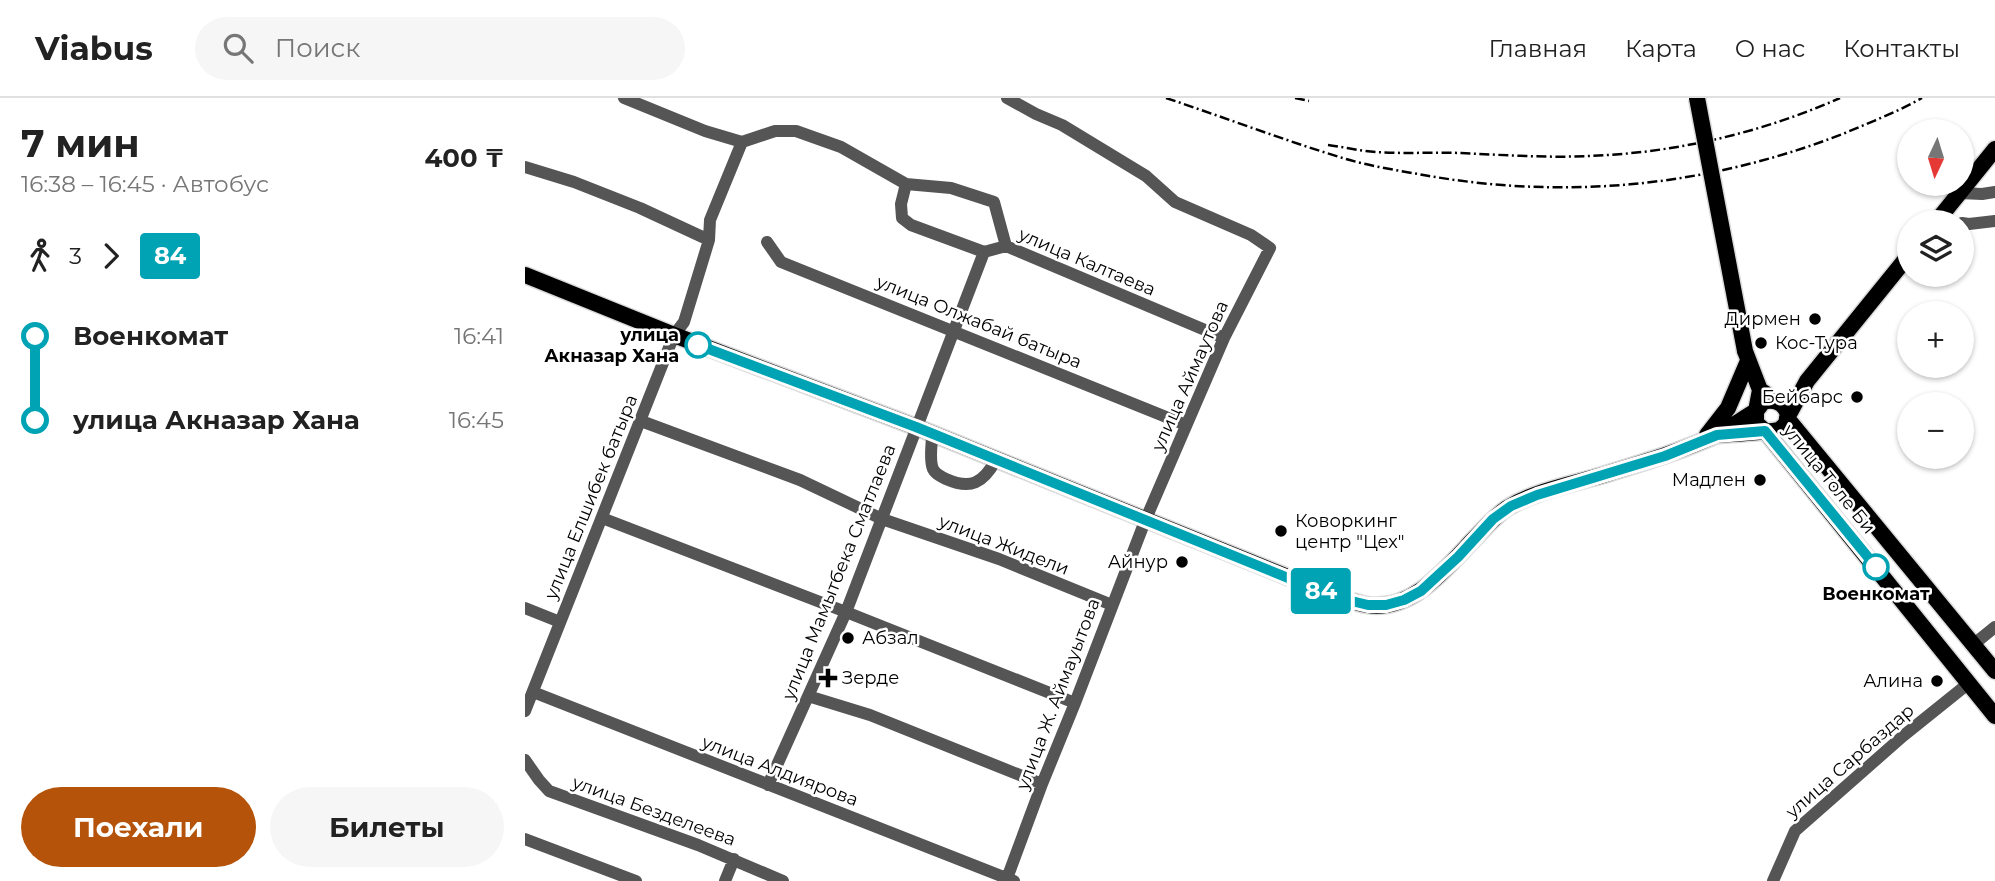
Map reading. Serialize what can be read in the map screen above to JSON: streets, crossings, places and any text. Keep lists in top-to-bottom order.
{
  "streets": {
    "main road": ["улица Толе Би"],
    "street": [
      "улица Калтаева",
      "улица Олжабай батыра",
      "улица Аймаутова",
      "улица Елшибек батыра",
      "улица Жидели",
      "улица Мамытбека Сматлаева",
      "улица Ж. Аймауытова",
      "улица Сарбаздар",
      "улица Алдиярова",
      "улица Безделеева"
    ]
  },
  "crossings": [
    ["улица Калтаева", "улица Аймаутова"],
    ["улица Калтаева", "улица Мамытбека Сматлаева"],
    ["улица Олжабай батыра", "улица Аймаутова"],
    ["улица Олжабай батыра", "улица Мамытбека Сматлаева"],
    ["улица Аймаутова", "улица Ж. Аймауытова"],
    ["улица Толе Би", "улица Сарбаздар"],
    ["улица Елшибек батыра", "улица Жидели"],
    ["улица Елшибек батыра", "улица Алдиярова"],
    ["улица Жидели", "улица Мамытбека Сматлаева"],
    ["улица Жидели", "улица Ж. Аймауытова"],
    ["улица Мамытбека Сматлаева", "улица Алдиярова"],
    ["улица Ж. Аймауытова", "улица Алдиярова"]
  ],
  "places": {
    "other": [
      "Дирмен",
      "Кос-Тура",
      "улица Акназар Хана",
      "Бейбарс",
      "Мадлен",
      "Коворкинг центр \"Цех\"",
      "Айнур",
      "Военкомат",
      "Абзал",
      "Алина"
    ],
    "health": ["Зерде"]
  },
  "lines": ["bus line 84"],
  "north": "bottom",
  "page": {
    "header": "Viabus",
    "search": "Поиск",
    "nav": [
      "Главная",
      "Карта",
      "О нас",
      "Контакты"
    ],
    "heading": ["7 мин", "16:38 – 16:45 · Автобус", "400 ₸"],
    "on_map": "84",
    "map_buttons": ["+", "−"],
    "legs": ["3", "84"],
    "list": [
      {
        "name": "Военкомат",
        "value": "16:41"
      },
      {
        "name": "улица Акназар Хана",
        "value": "16:45"
      }
    ],
    "buttons": ["Поехали", "Билеты"]
  }
}
